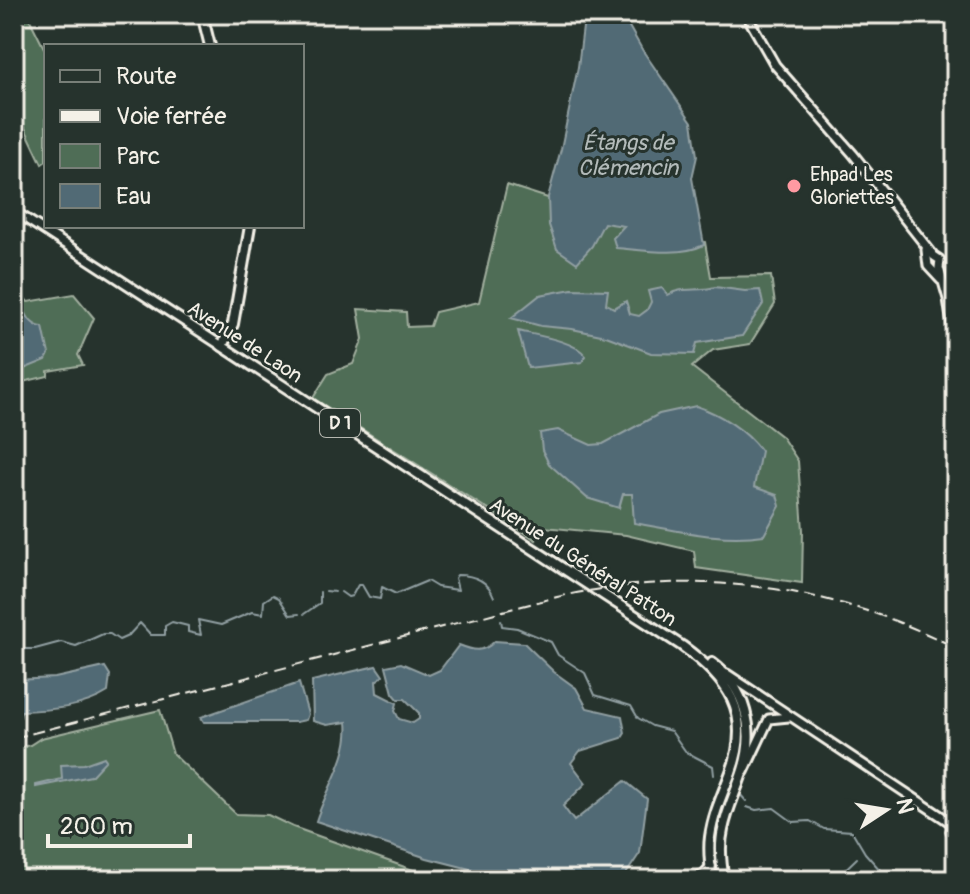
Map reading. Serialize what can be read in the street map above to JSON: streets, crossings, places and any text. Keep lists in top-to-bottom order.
{
  "streets": {
    "main road": ["Avenue de Laon", "D 1", "Avenue du Général Patton"]
  },
  "crossings": [
    ["Avenue de Laon", "Avenue du Général Patton"],
    ["D 1", "Avenue du Général Patton"]
  ],
  "water": ["Étangs de Clémencin"],
  "places": ["Ehpad Les Gloriettes"],
  "legend": [
    "Route",
    "Voie ferrée",
    "Parc",
    "Eau"
  ],
  "scale_bar": "200 m",
  "north": "right"
}
